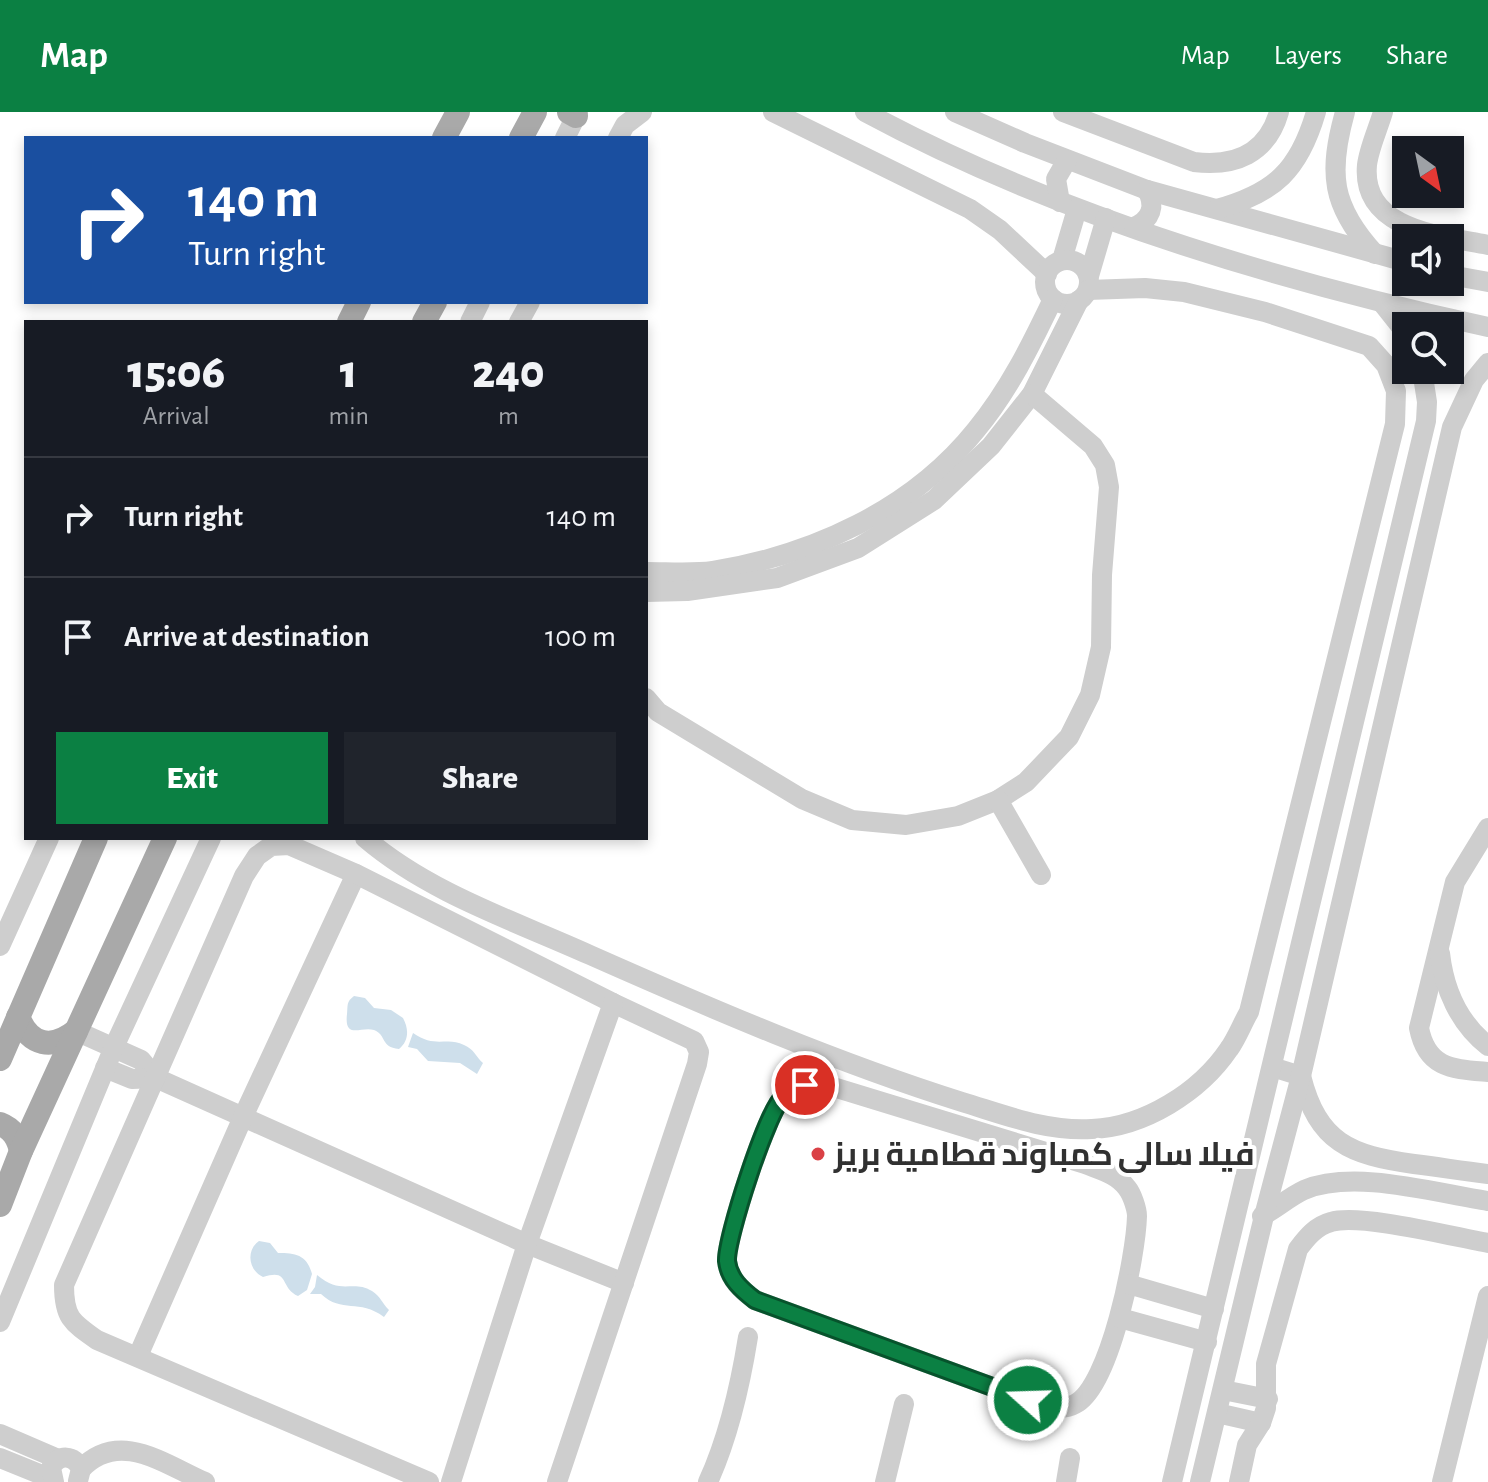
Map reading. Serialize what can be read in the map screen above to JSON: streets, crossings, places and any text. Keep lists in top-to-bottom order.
{
  "places": ["فيلا سالى كمباوند قطامية بريز"],
  "north": "bottom right",
  "page": {
    "header": "Map",
    "nav": ["Map", "Layers", "Share"],
    "turn": ["140 m", "Turn right"],
    "eta": [
      "15:06",
      "Arrival",
      "1",
      "min",
      "240",
      "m"
    ],
    "list": [
      {
        "name": "Turn right",
        "value": "140 m"
      },
      {
        "name": "Arrive at destination",
        "value": "100 m"
      }
    ],
    "buttons": ["Exit", "Share"]
  }
}
